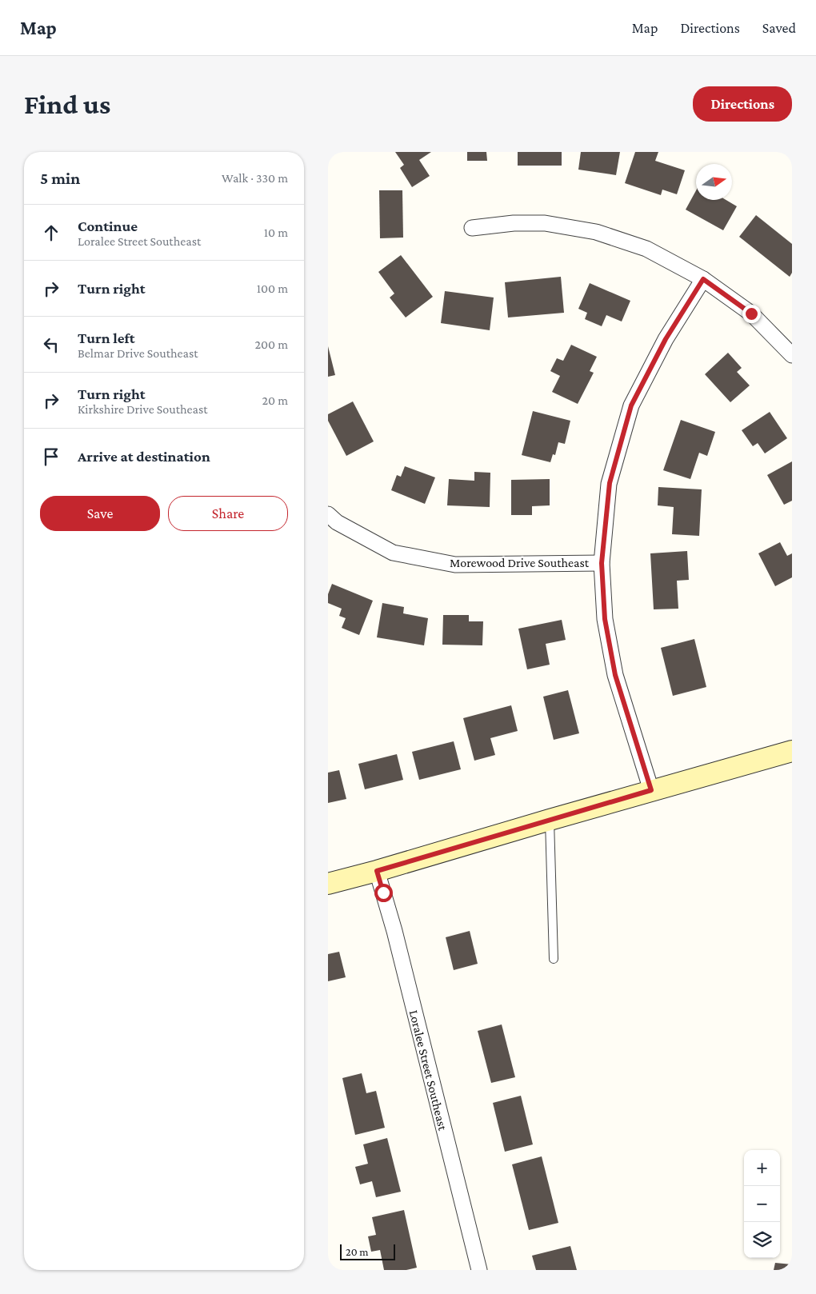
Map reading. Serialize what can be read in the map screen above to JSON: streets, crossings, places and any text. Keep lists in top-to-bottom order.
{
  "streets": {
    "street": ["Morewood Drive Southeast", "Loralee Street Southeast"]
  },
  "scale_bar": "20 m",
  "north": "right",
  "page": {
    "header": "Map",
    "nav": ["Map", "Directions", "Saved"],
    "buttons": [
      "Directions",
      ["Save", "Share"]
    ],
    "title": "Find us",
    "heading": ["5 min", "Walk · 330 m"],
    "list": [
      ["Continue", "Loralee Street Southeast", "10 m"],
      ["Turn right", "100 m"],
      ["Turn left", "Belmar Drive Southeast", "200 m"],
      ["Turn right", "Kirkshire Drive Southeast", "20 m"],
      "Arrive at destination"
    ],
    "map_buttons": ["+", "−"],
    "scale": "20 m"
  }
}
